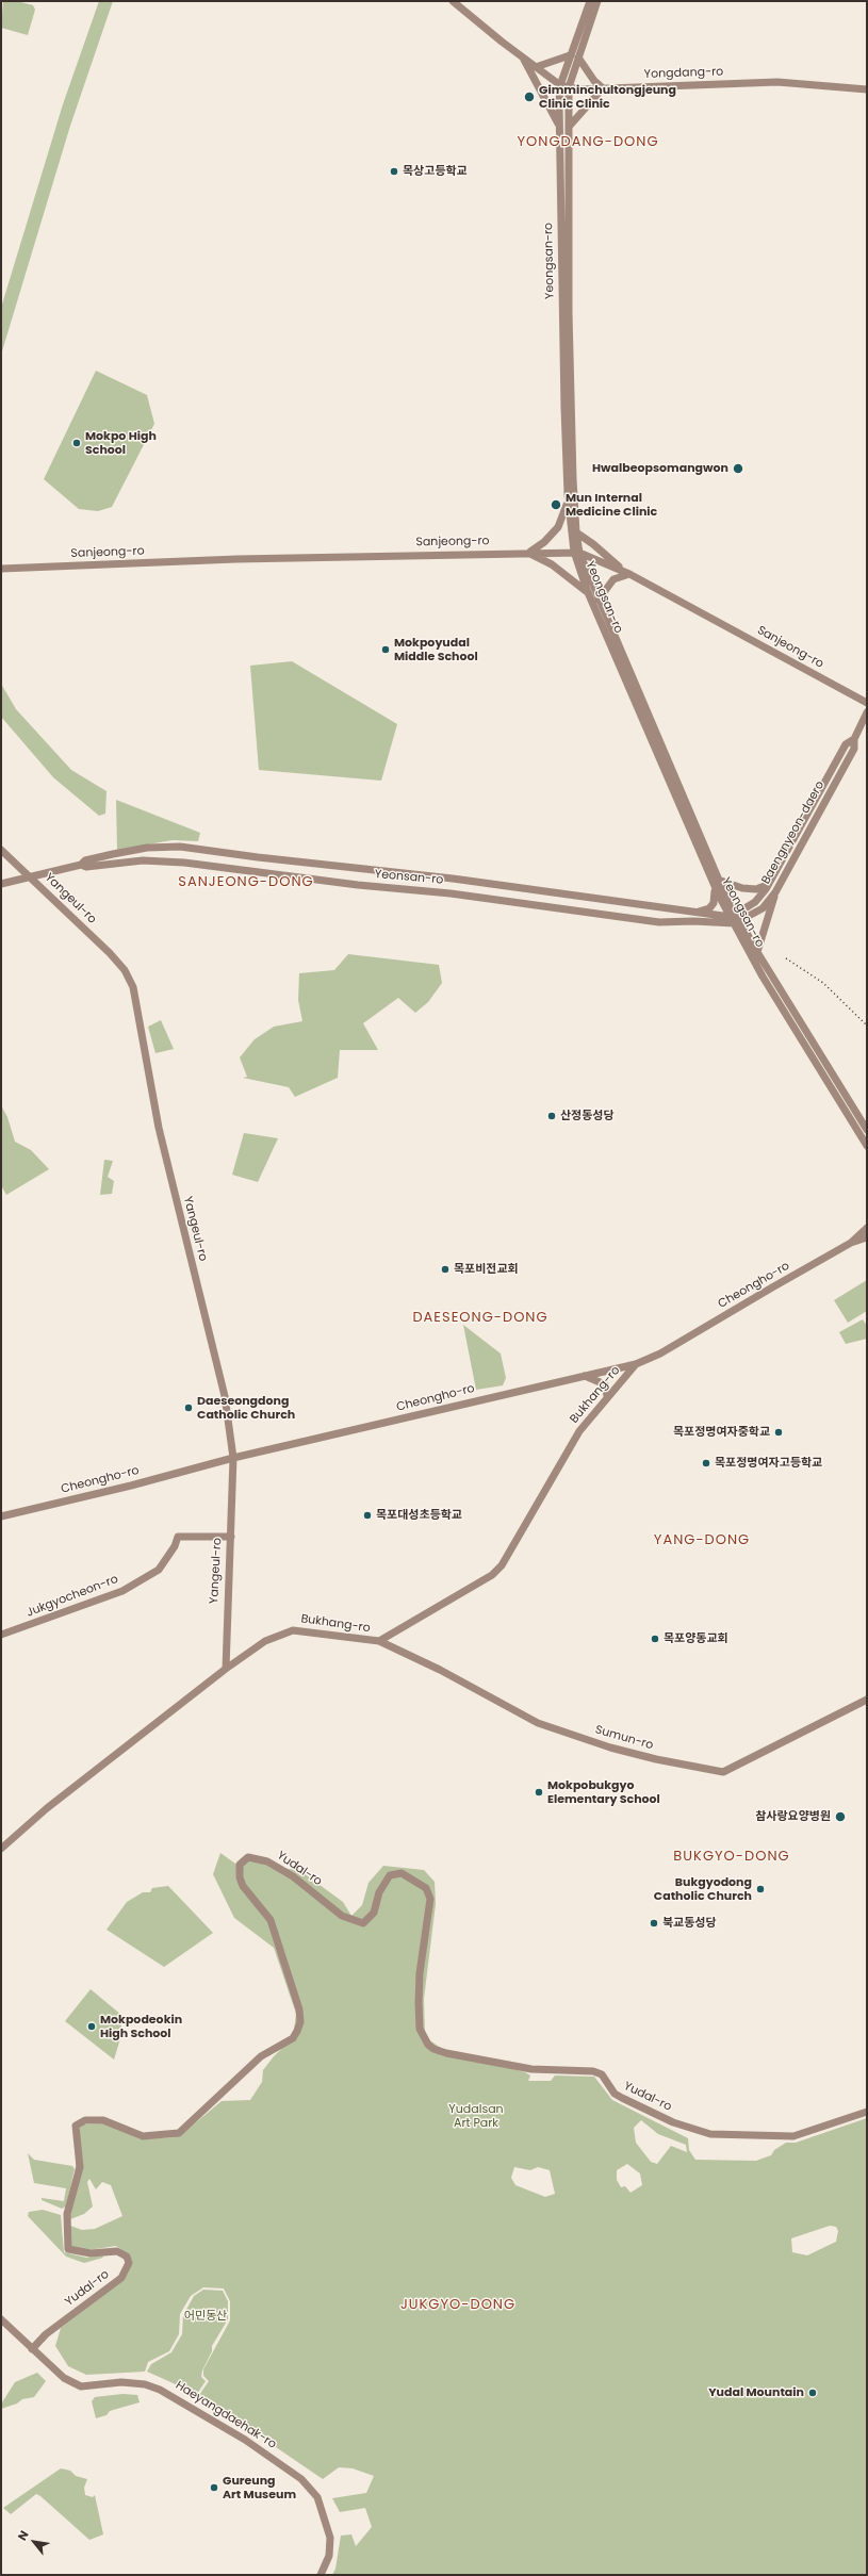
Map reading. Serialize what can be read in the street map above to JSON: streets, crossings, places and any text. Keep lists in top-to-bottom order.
{
  "streets": {
    "street": [
      "Yongdang-ro",
      "Yeongsan-ro",
      "Sanjeong-ro",
      "Baengnyeon-daero",
      "Yeonsan-ro",
      "Yangeul-ro",
      "Cheongho-ro",
      "Bukhang-ro",
      "Jukgyocheon-ro",
      "Sumun-ro",
      "Yudal-ro",
      "Haeyangdaehak-ro"
    ]
  },
  "crossings": [
    ["Yongdang-ro", "Yeongsan-ro"],
    ["Yeongsan-ro", "Sanjeong-ro"],
    ["Yeongsan-ro", "Baengnyeon-daero"],
    ["Yeongsan-ro", "Yeonsan-ro"],
    ["Baengnyeon-daero", "Yeonsan-ro"],
    ["Yeonsan-ro", "Yangeul-ro"],
    ["Yangeul-ro", "Cheongho-ro"],
    ["Yangeul-ro", "Bukhang-ro"],
    ["Yangeul-ro", "Jukgyocheon-ro"],
    ["Cheongho-ro", "Bukhang-ro"],
    ["Bukhang-ro", "Sumun-ro"],
    ["Yudal-ro", "Haeyangdaehak-ro"]
  ],
  "districts": [
    "YONGDANG-DONG",
    "SANJEONG-DONG",
    "DAESEONG-DONG",
    "YANG-DONG",
    "BUKGYO-DONG",
    "JUKGYO-DONG"
  ],
  "parks": ["Yudalsan Art Park", "어민동산"],
  "places": [
    "Gimminchultongjeung Clinic Clinic",
    "목상고등학교",
    "Mokpo High School",
    "Hwalbeopsomangwon",
    "Mun Internal Medicine Clinic",
    "Mokpoyudal Middle School",
    "산정동성당",
    "목포비전교회",
    "Daeseongdong Catholic Church",
    "목포정명여자중학교",
    "목포정명여자고등학교",
    "목포대성초등학교",
    "목포양동교회",
    "Mokpobukgyo Elementary School",
    "참사랑요양병원",
    "Bukgyodong Catholic Church",
    "북교동성당",
    "Mokpodeokin High School",
    "Yudal Mountain",
    "Gureung Art Museum"
  ],
  "north": "top left"
}
